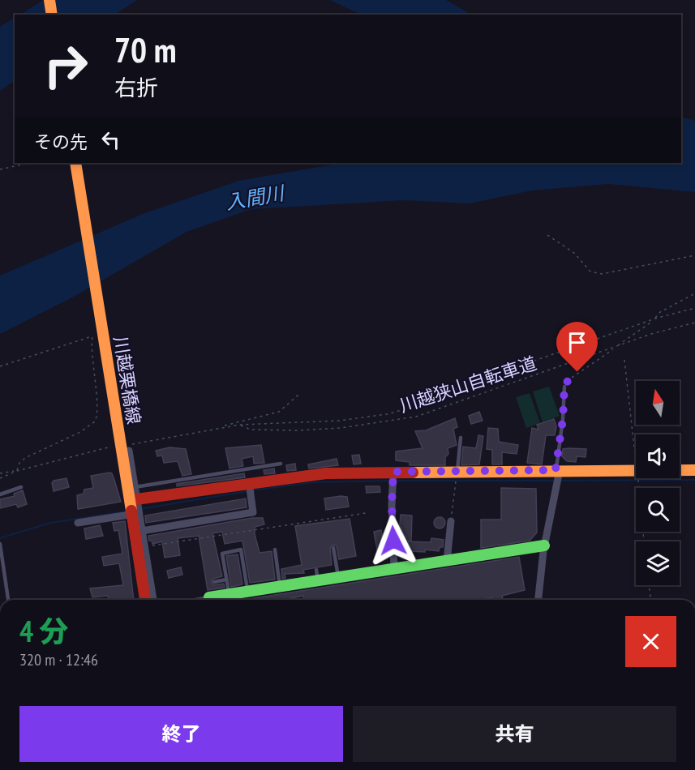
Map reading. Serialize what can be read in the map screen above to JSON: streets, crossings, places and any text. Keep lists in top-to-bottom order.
{
  "streets": {
    "street": ["川越栗橋線"],
    "path": ["川越狭山自転車道"]
  },
  "water": ["入間川"],
  "north": "top",
  "page": {
    "turn": ["70 m", "右折"],
    "then": "その先",
    "heading": ["4 分", "320 m · 12:46"],
    "buttons": ["終了", "共有"]
  }
}
